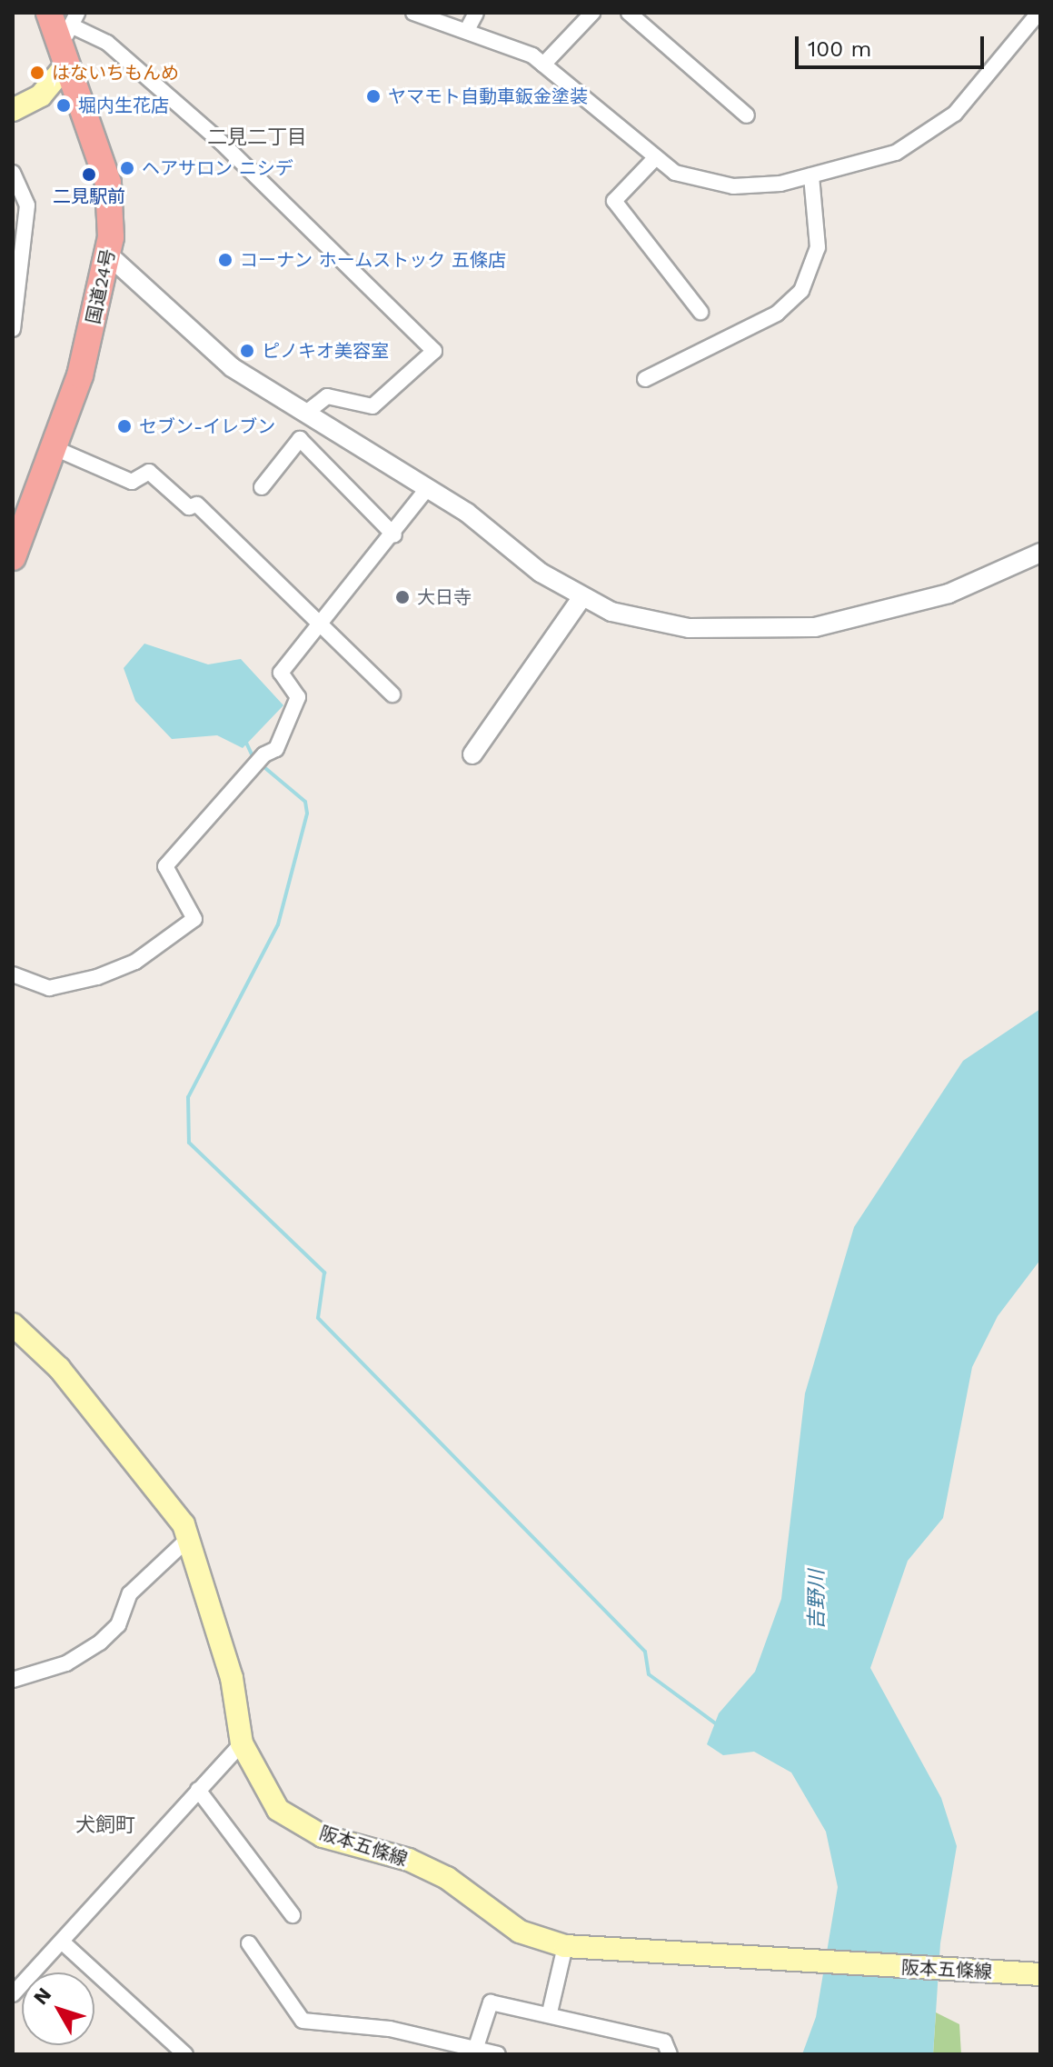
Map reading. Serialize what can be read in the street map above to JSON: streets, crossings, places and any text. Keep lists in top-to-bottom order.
{
  "streets": {
    "highway": ["国道24号"],
    "main road": ["阪本五條線"]
  },
  "districts": ["二見二丁目", "犬飼町"],
  "water": ["吉野川"],
  "places": [
    "はないちもんめ",
    "ヤマモト自動車鈑金塗装",
    "堀内生花店",
    "ヘアサロン ニシデ",
    "二見駅前",
    "コーナン ホームストック 五條店",
    "ピノキオ美容室",
    "セブン-イレブン",
    "大日寺"
  ],
  "scale_bar": "100 m",
  "north": "top left"
}
